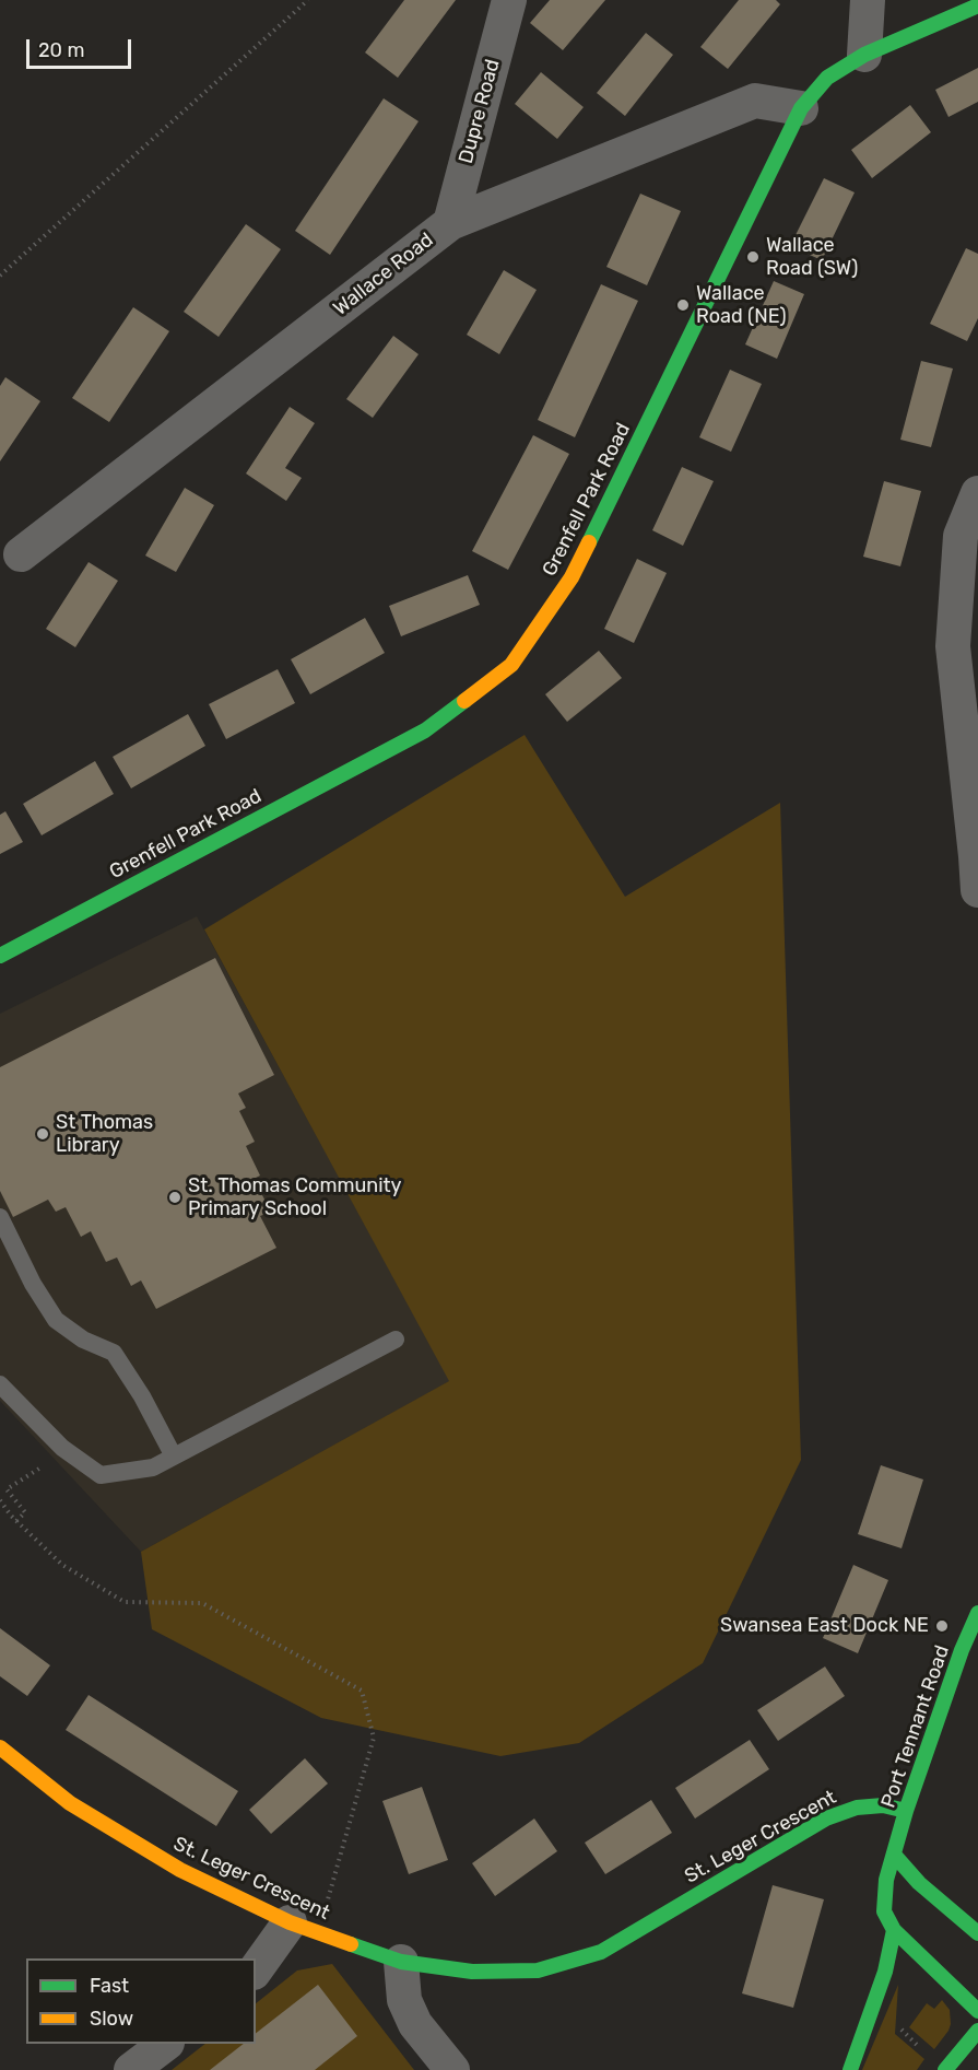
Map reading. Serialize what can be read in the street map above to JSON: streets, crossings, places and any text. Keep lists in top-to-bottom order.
{
  "streets": {
    "main road": ["Grenfell Park Road", "Port Tennant Road", "St. Leger Crescent"],
    "street": ["Dupre Road", "Wallace Road"]
  },
  "crossings": [
    ["Dupre Road", "Wallace Road"],
    ["Wallace Road", "Grenfell Park Road"],
    ["Port Tennant Road", "St. Leger Crescent"]
  ],
  "places": [
    "Wallace Road (SW)",
    "Wallace Road (NE)",
    "St Thomas Library",
    "St. Thomas Community Primary School",
    "Swansea East Dock NE"
  ],
  "legend": ["Fast", "Slow"],
  "scale_bar": "20 m"
}
